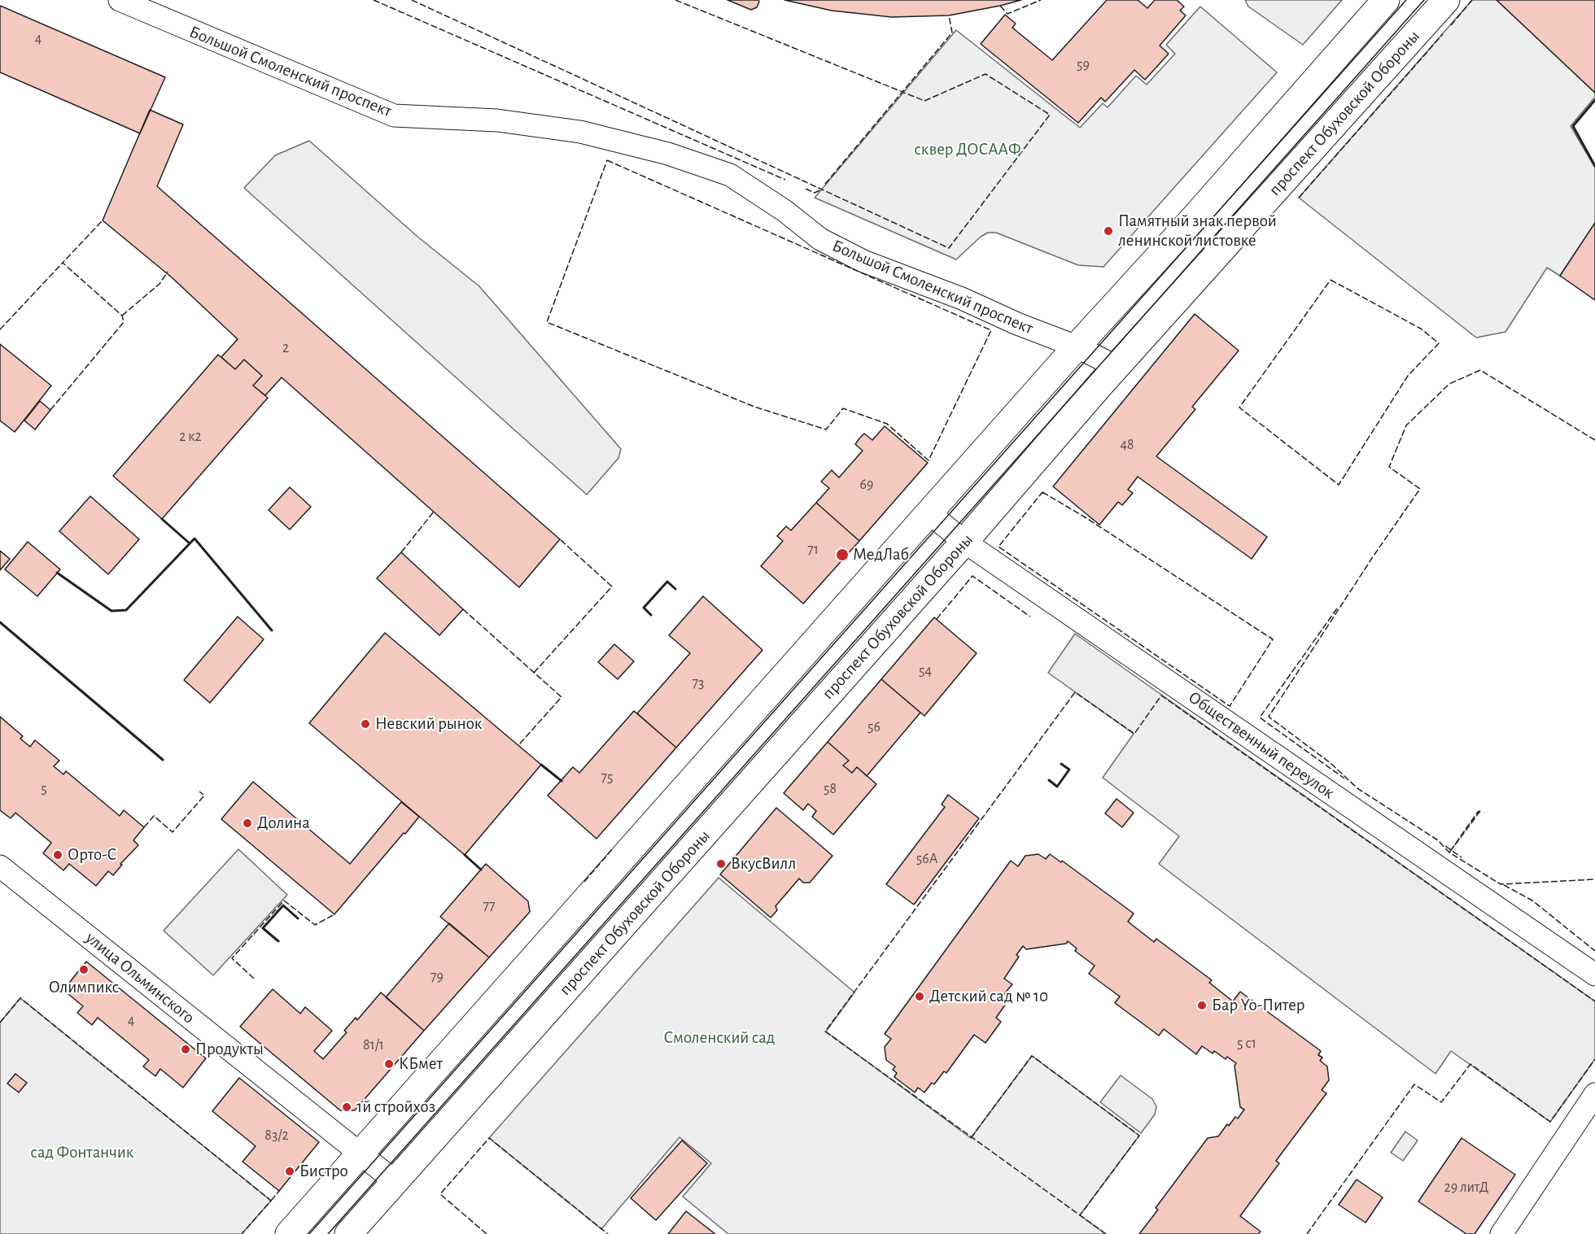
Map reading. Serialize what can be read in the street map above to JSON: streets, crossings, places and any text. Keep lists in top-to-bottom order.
{
  "streets": {
    "main road": ["проспект Обуховской Обороны"],
    "street": ["Большой Смоленский проспект", "Общественный переулок", "улица Ольминского"]
  },
  "crossings": [
    ["Большой Смоленский проспект", "проспект Обуховской Обороны"],
    ["проспект Обуховской Обороны", "Общественный переулок"],
    ["проспект Обуховской Обороны", "улица Ольминского"]
  ],
  "parks": ["сквер ДОСААФ", "Смоленский сад", "сад Фонтанчик"],
  "places": [
    "Памятный знак первой ленинской листовке",
    "МедЛаб",
    "Невский рынок",
    "Долина",
    "Орто-С",
    "ВкусВилл",
    "Олимпикс",
    "Детский сад № 10",
    "Бар Yo-Питер",
    "Продукты",
    "КБмет",
    "1й стройхоз",
    "Бистро"
  ],
  "house_numbers": [
    "4",
    "59",
    "2",
    "2 к2",
    "48",
    "69",
    "71",
    "54",
    "73",
    "56",
    "75",
    "5",
    "58",
    "56А",
    "77",
    "79",
    "4",
    "5 с1",
    "81/1",
    "83/2",
    "29 литД"
  ]
}
